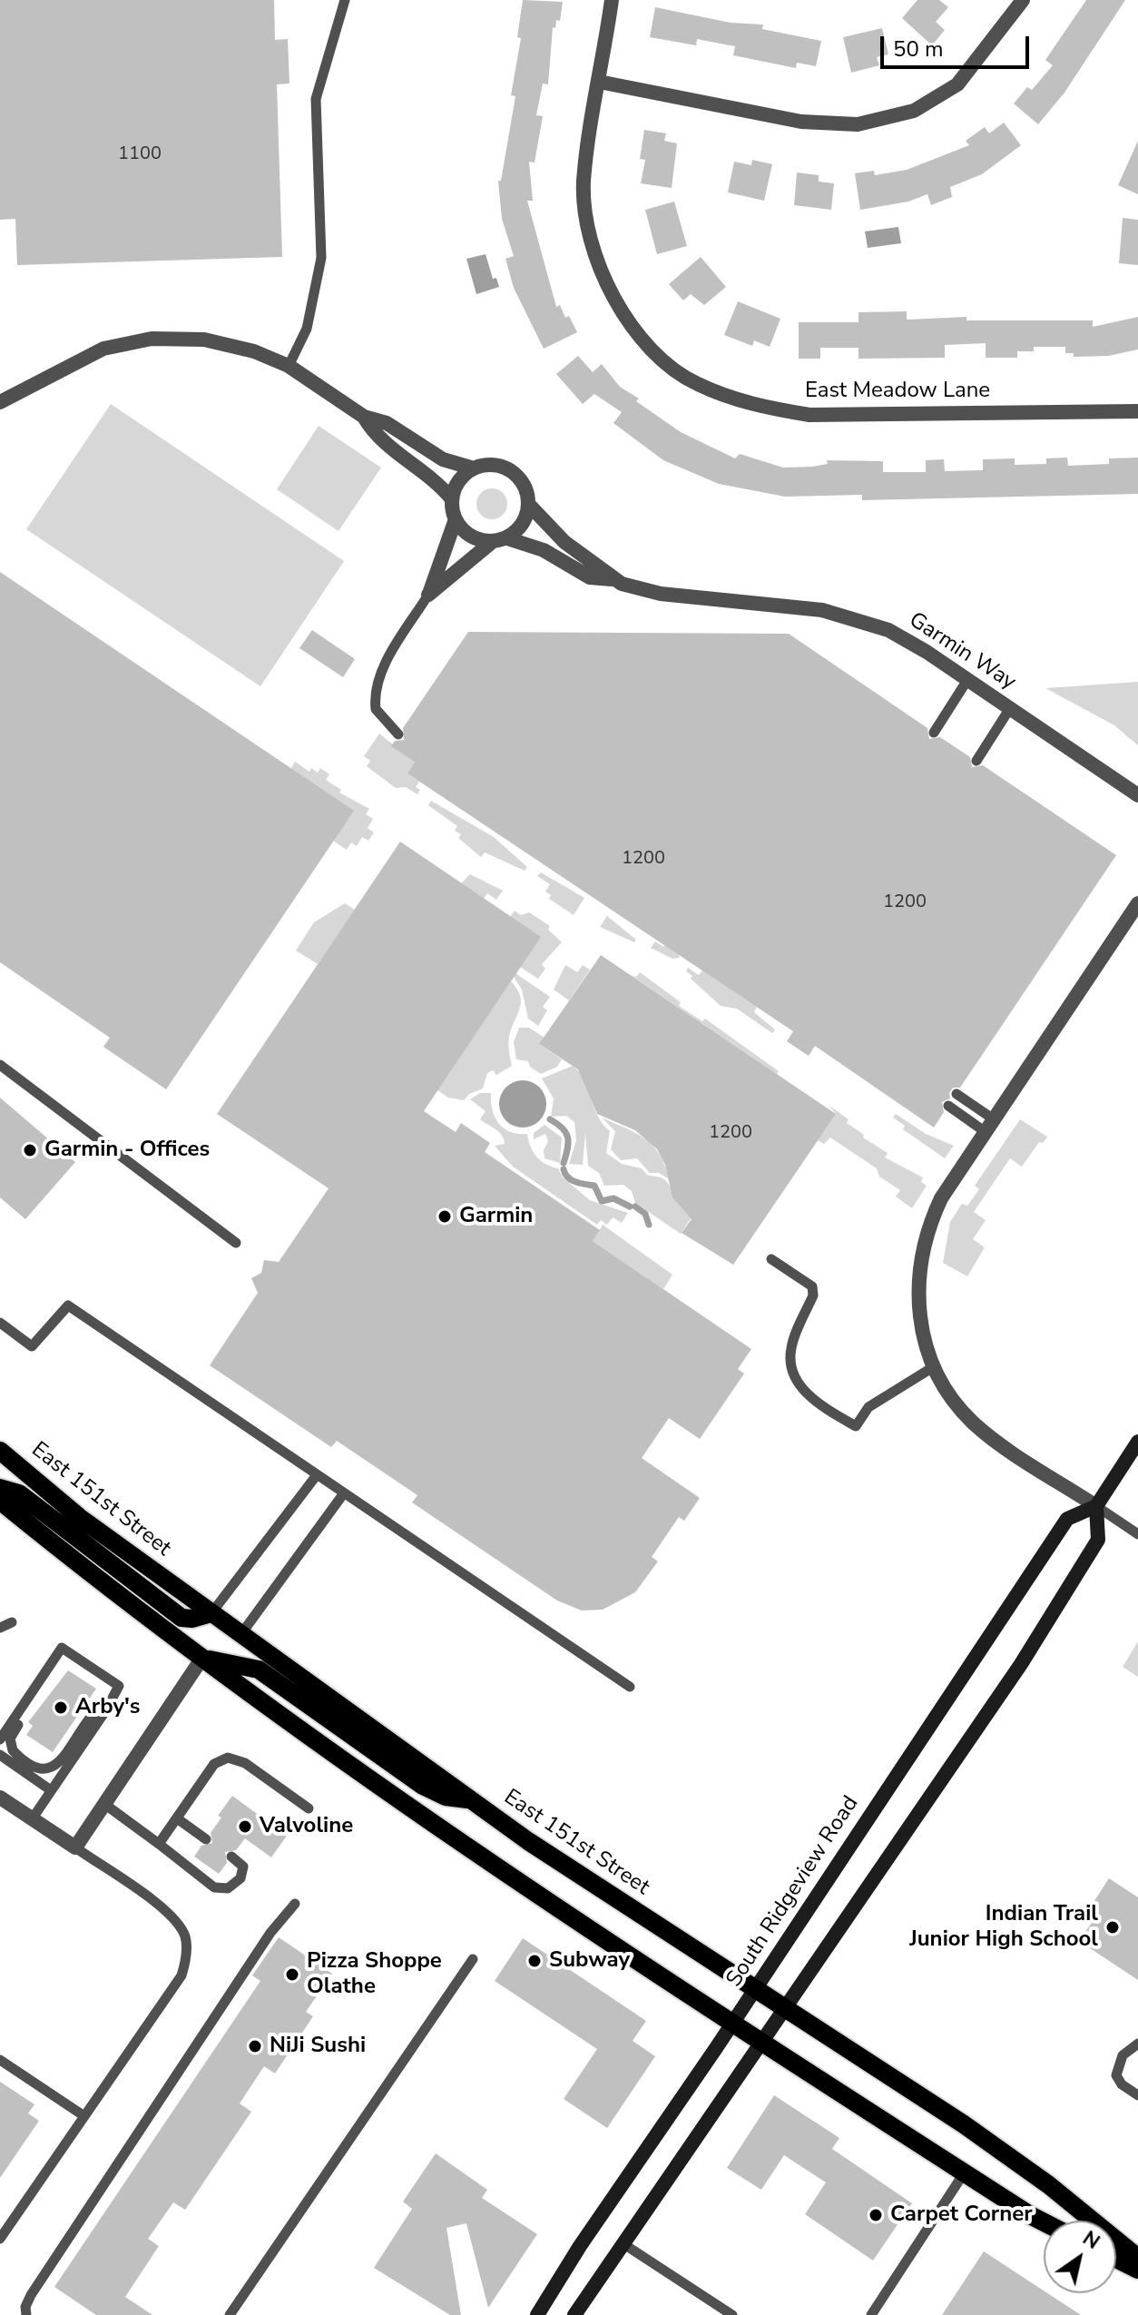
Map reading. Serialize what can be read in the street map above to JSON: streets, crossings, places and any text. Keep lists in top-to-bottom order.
{
  "streets": {
    "main road": ["East 151st Street", "South Ridgeview Road"],
    "street": ["East Meadow Lane", "Garmin Way"]
  },
  "crossings": [
    ["East 151st Street", "South Ridgeview Road"]
  ],
  "places": [
    "Garmin - Offices",
    "Garmin",
    "Arby's",
    "Valvoline",
    "Indian Trail Junior High School",
    "Subway",
    "Pizza Shoppe Olathe",
    "NiJi Sushi",
    "Carpet Corner"
  ],
  "house_numbers": [
    "1100",
    "1200",
    "1200",
    "1200"
  ],
  "scale_bar": "50 m",
  "north": "top right"
}
